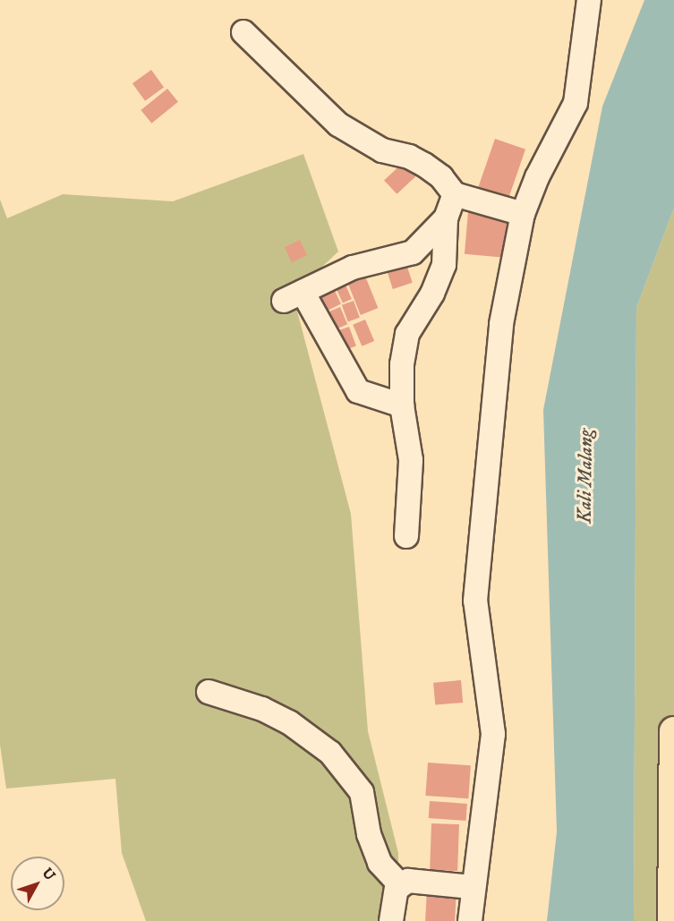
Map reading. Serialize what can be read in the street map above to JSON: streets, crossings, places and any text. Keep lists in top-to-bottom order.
{
  "water": ["Kali Malang"],
  "north": "top right"
}
